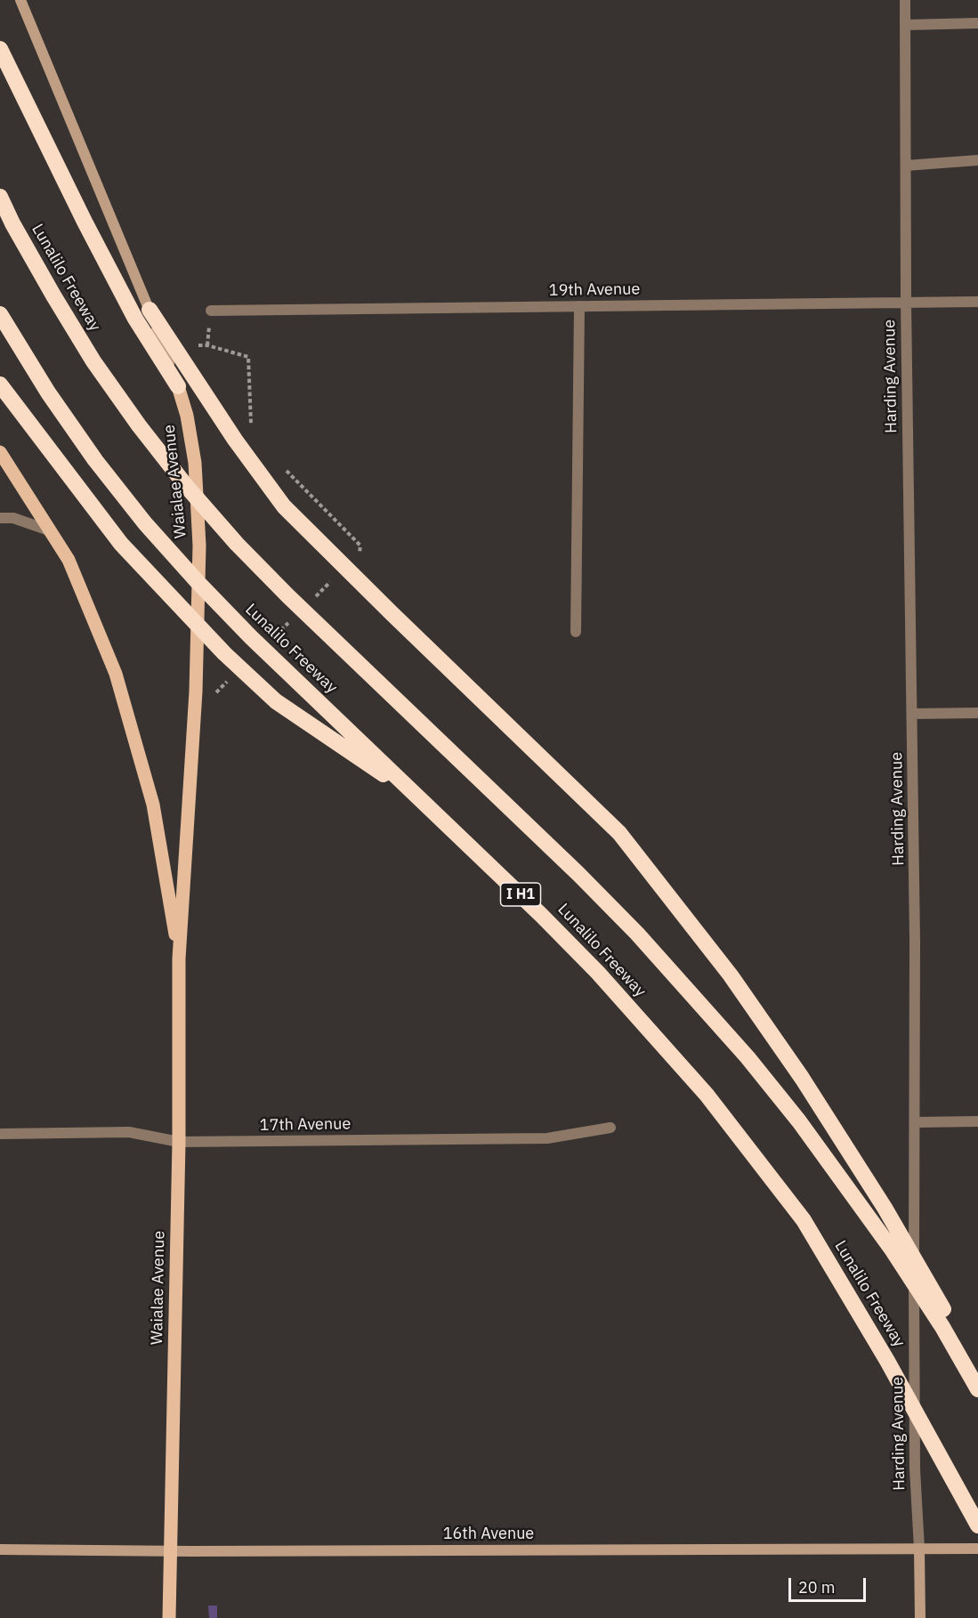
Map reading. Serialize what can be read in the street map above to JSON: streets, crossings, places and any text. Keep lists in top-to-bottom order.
{
  "streets": {
    "highway": ["Lunalilo Freeway", "I H1"],
    "main road": ["Waialae Avenue"],
    "street": [
      "19th Avenue",
      "Harding Avenue",
      "17th Avenue",
      "16th Avenue"
    ]
  },
  "crossings": [
    ["19th Avenue", "Harding Avenue"],
    ["Harding Avenue", "16th Avenue"],
    ["Waialae Avenue", "17th Avenue"],
    ["Waialae Avenue", "16th Avenue"]
  ],
  "scale_bar": "20 m"
}
